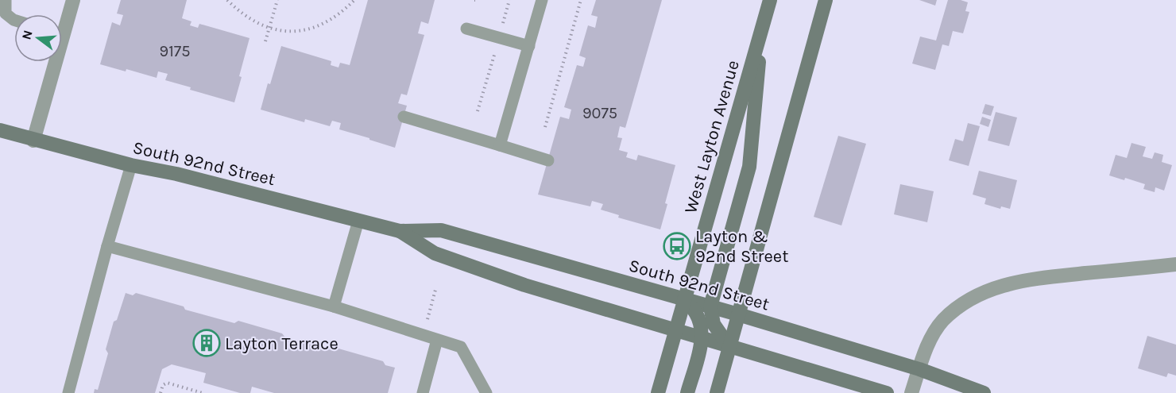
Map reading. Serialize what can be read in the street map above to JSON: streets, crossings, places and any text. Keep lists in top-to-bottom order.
{
  "streets": {
    "main road": ["West Layton Avenue", "South 92nd Street"]
  },
  "crossings": [
    ["West Layton Avenue", "South 92nd Street"]
  ],
  "places": {
    "bus stop": ["Layton & 92nd Street"],
    "building": ["Layton Terrace"]
  },
  "house_numbers": ["9175", "9075"],
  "north": "left"
}
